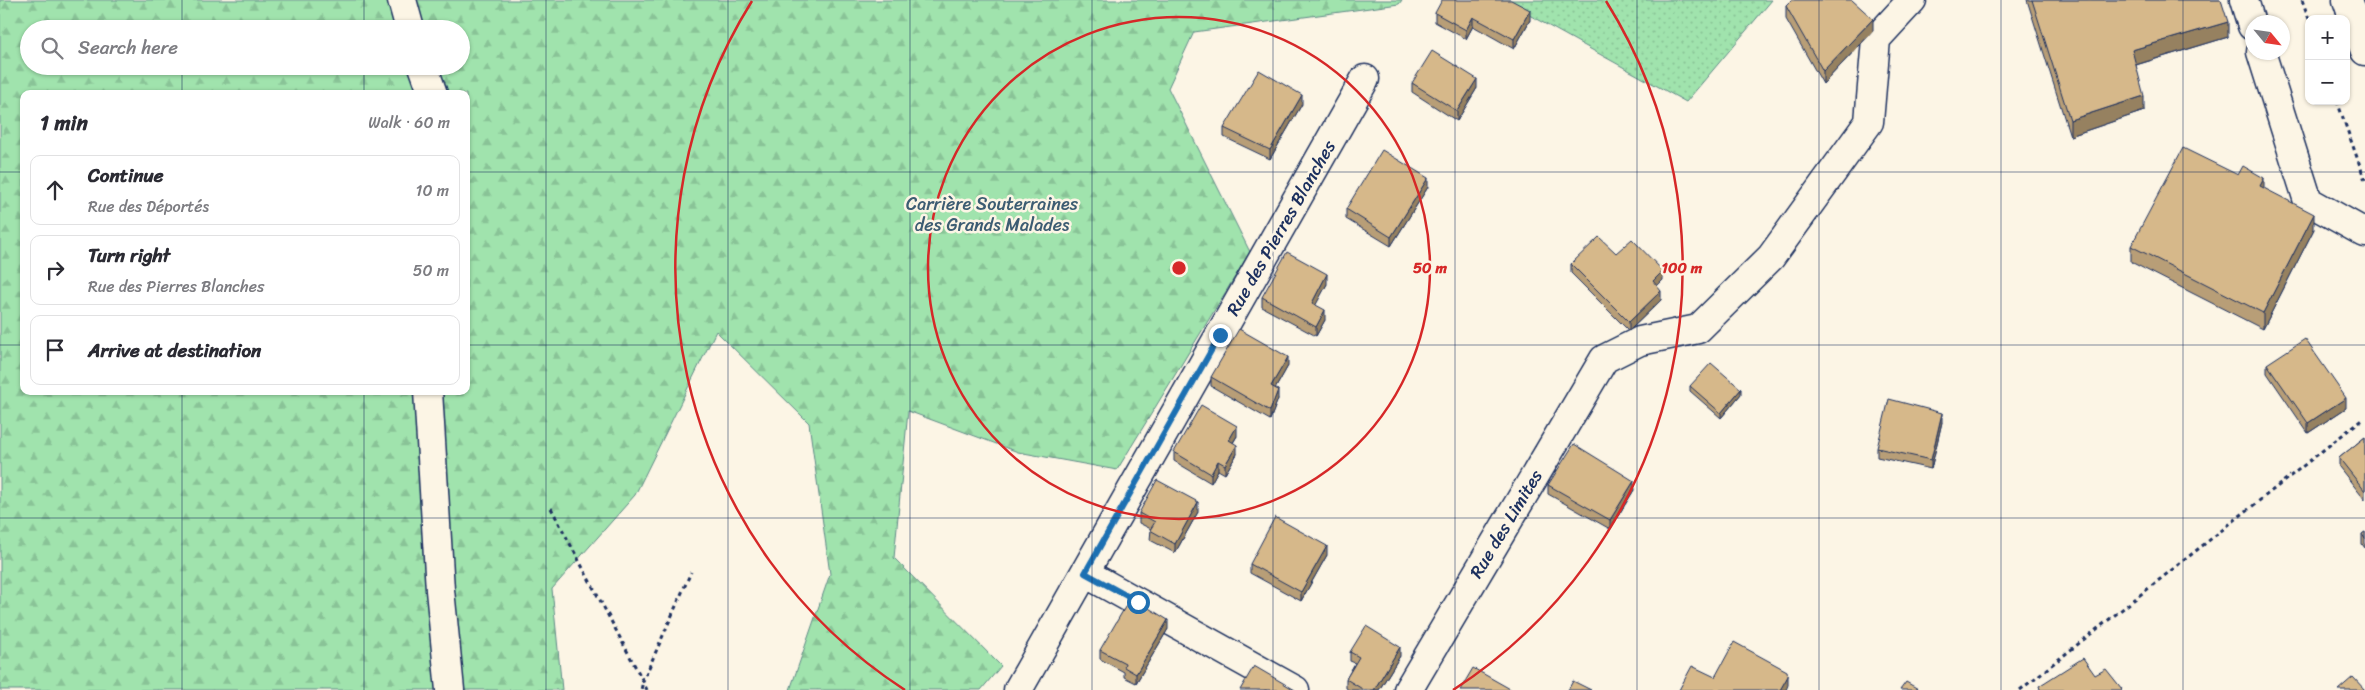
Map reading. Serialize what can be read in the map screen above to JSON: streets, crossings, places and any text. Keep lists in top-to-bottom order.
{
  "streets": {
    "street": ["Rue des Pierres Blanches", "Rue des Limites"]
  },
  "parks": ["Carrière Souterraines des Grands Malades"],
  "north": "bottom right",
  "page": {
    "map_buttons": ["+", "−"],
    "search": "Search here",
    "heading": ["1 min", "Walk · 60 m"],
    "list": [
      ["Continue", "Rue des Déportés", "10 m"],
      ["Turn right", "Rue des Pierres Blanches", "50 m"],
      "Arrive at destination"
    ]
  },
  "rings": ["50 m", "100 m"]
}
